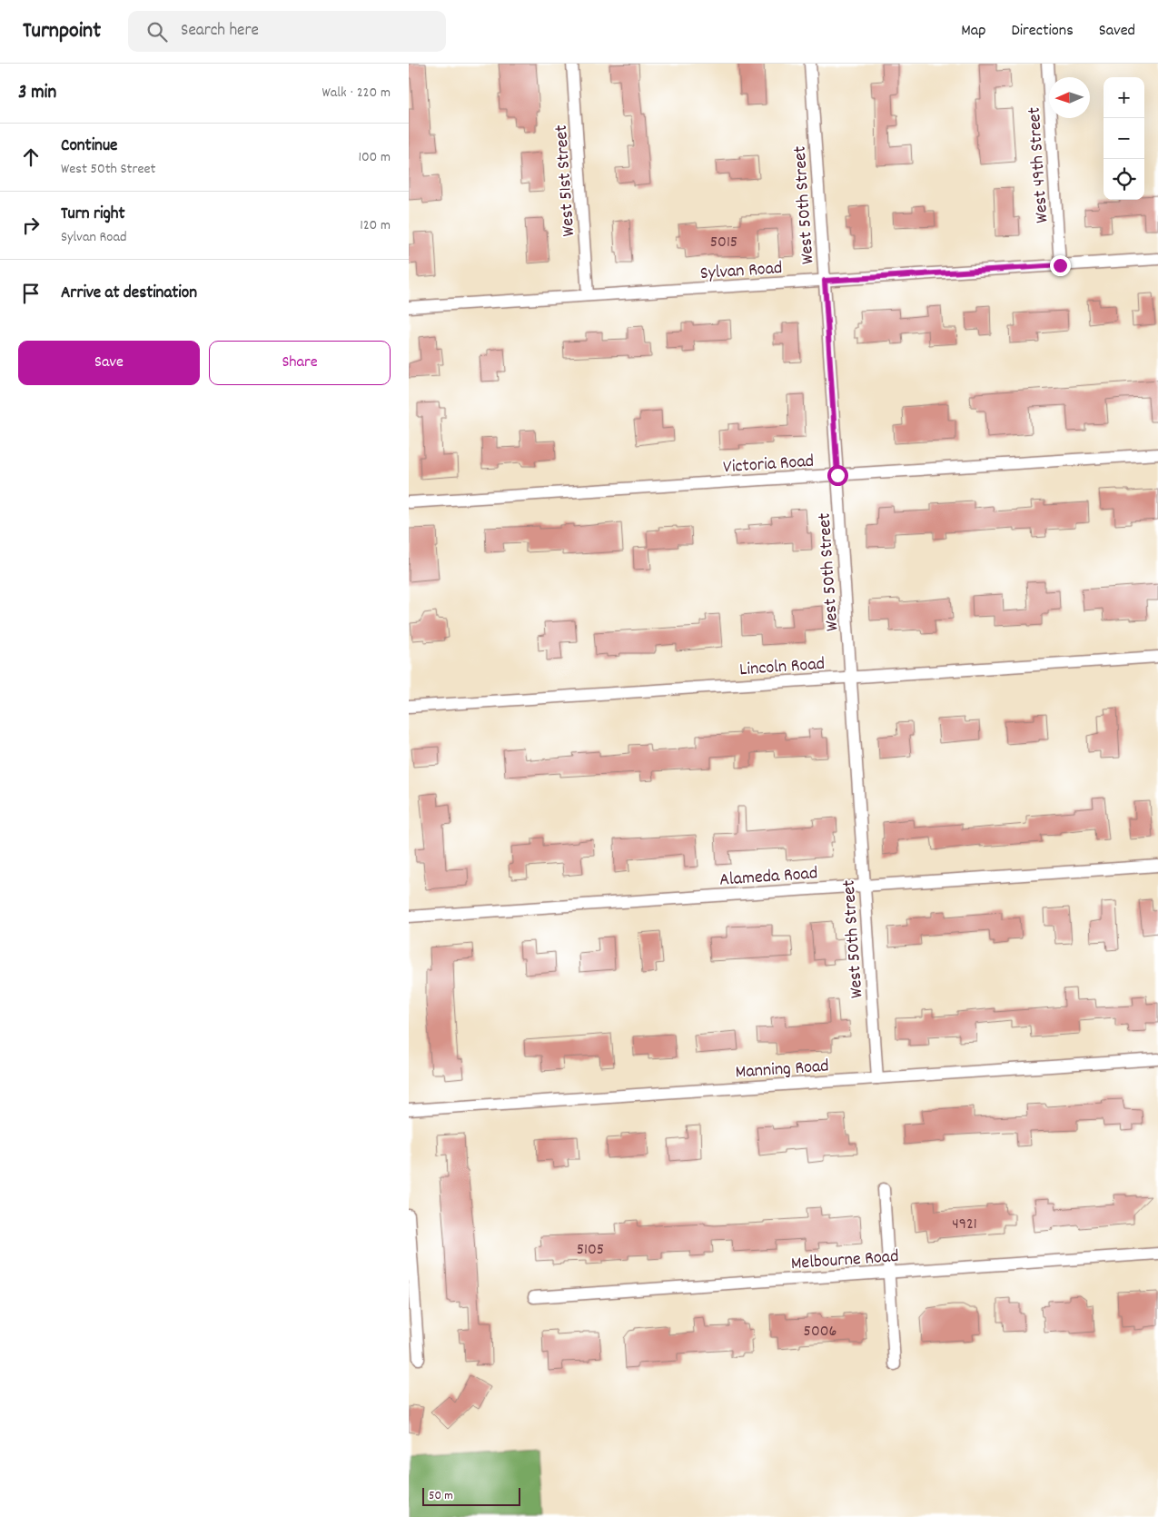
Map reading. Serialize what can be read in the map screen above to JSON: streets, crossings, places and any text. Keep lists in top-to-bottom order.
{
  "streets": {
    "street": [
      "West 49th Street",
      "West 51st Street",
      "West 50th Street",
      "Sylvan Road",
      "Victoria Road",
      "Lincoln Road",
      "Alameda Road",
      "Manning Road",
      "Melbourne Road"
    ]
  },
  "crossings": [
    ["West 49th Street", "Sylvan Road"],
    ["West 51st Street", "Sylvan Road"],
    ["West 50th Street", "Sylvan Road"],
    ["West 50th Street", "Victoria Road"],
    ["West 50th Street", "Lincoln Road"],
    ["West 50th Street", "Alameda Road"],
    ["West 50th Street", "Manning Road"]
  ],
  "house_numbers": [
    "5015",
    "4921",
    "5105",
    "5006"
  ],
  "scale_bar": "50 m",
  "north": "left",
  "page": {
    "header": "Turnpoint",
    "search": "Search here",
    "nav": ["Map", "Directions", "Saved"],
    "heading": ["3 min", "Walk · 220 m"],
    "map_buttons": ["+", "−"],
    "list": [
      ["Continue", "West 50th Street", "100 m"],
      ["Turn right", "Sylvan Road", "120 m"],
      "Arrive at destination"
    ],
    "buttons": ["Save", "Share"],
    "scale": "50 m"
  }
}
